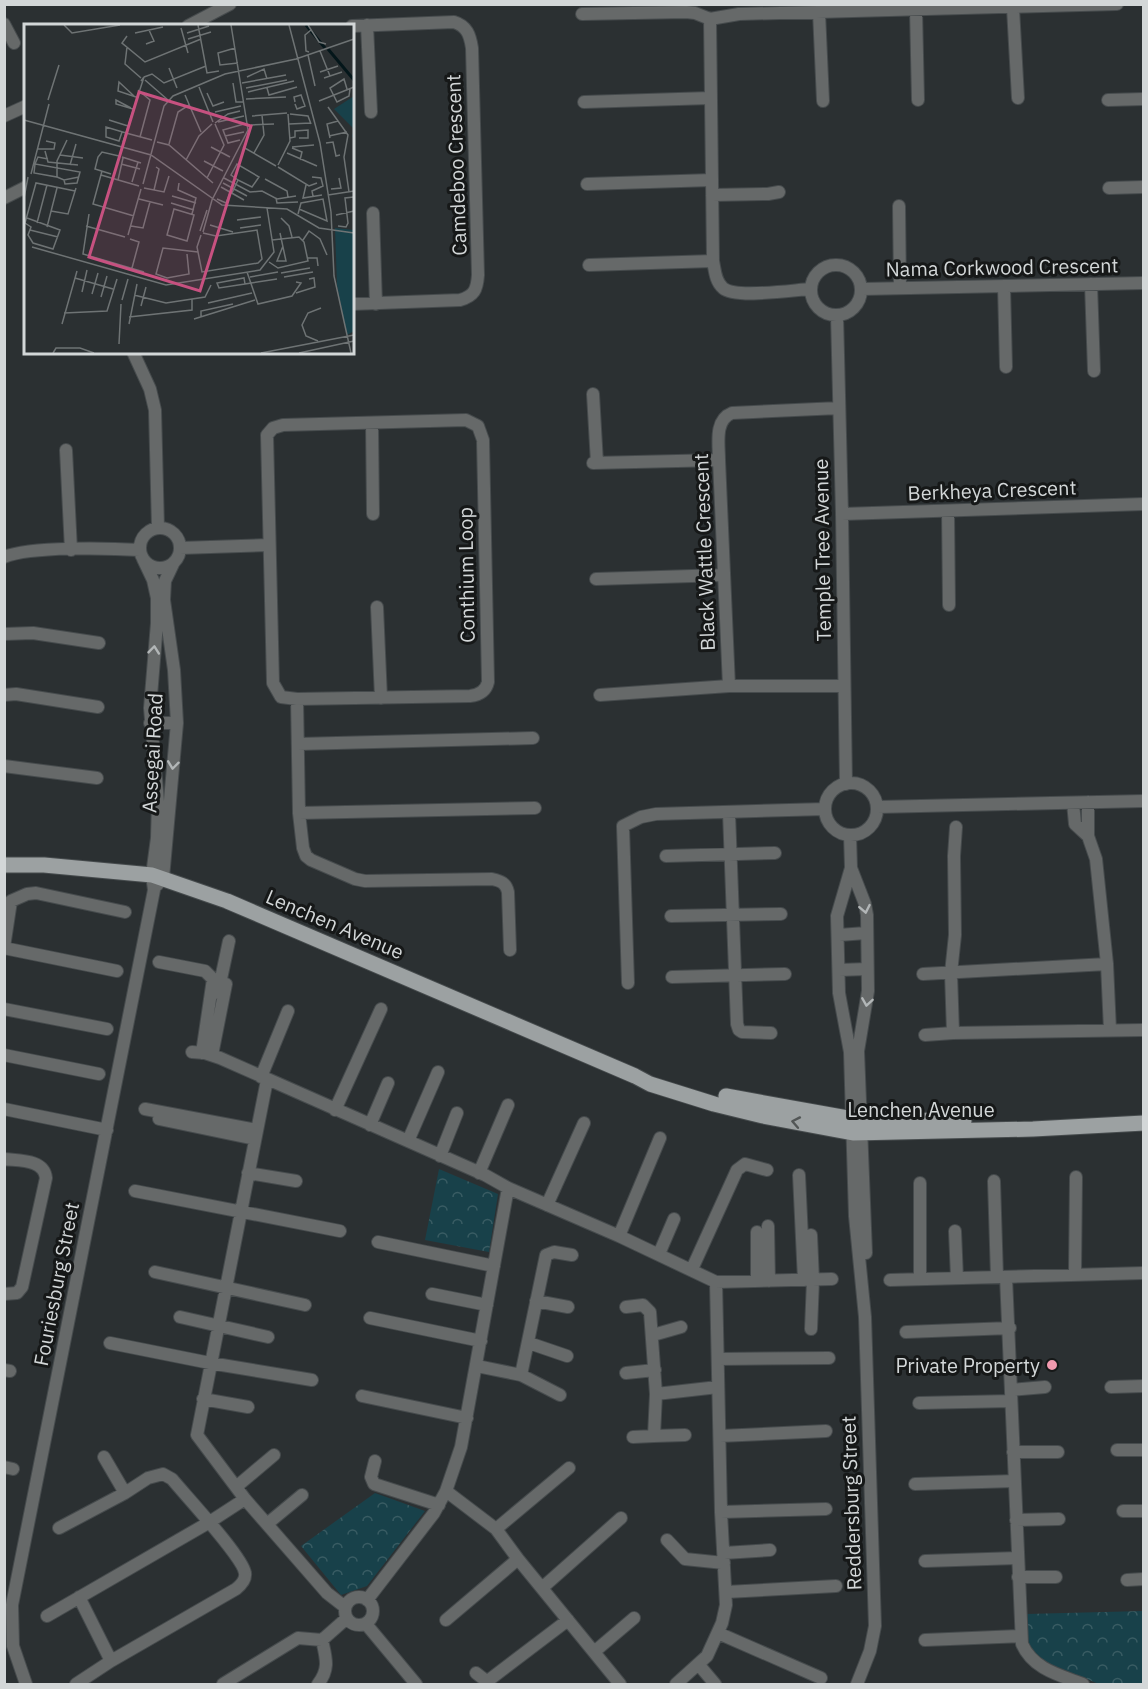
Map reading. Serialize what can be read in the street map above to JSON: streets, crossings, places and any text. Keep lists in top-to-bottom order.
{
  "streets": {
    "main road": ["Lenchen Avenue"],
    "street": [
      "Camdeboo Crescent",
      "Nama Corkwood Crescent",
      "Berkheya Crescent",
      "Temple Tree Avenue",
      "Black Wattle Crescent",
      "Conthium Loop",
      "Assegai Road",
      "Fouriesburg Street",
      "Reddersburg Street"
    ]
  },
  "crossings": [
    ["Nama Corkwood Crescent", "Temple Tree Avenue"],
    ["Berkheya Crescent", "Temple Tree Avenue"],
    ["Temple Tree Avenue", "Black Wattle Crescent"],
    ["Assegai Road", "Lenchen Avenue"],
    ["Assegai Road", "Fouriesburg Street"],
    ["Lenchen Avenue", "Fouriesburg Street"],
    ["Lenchen Avenue", "Reddersburg Street"]
  ],
  "places": ["Private Property"]
}
